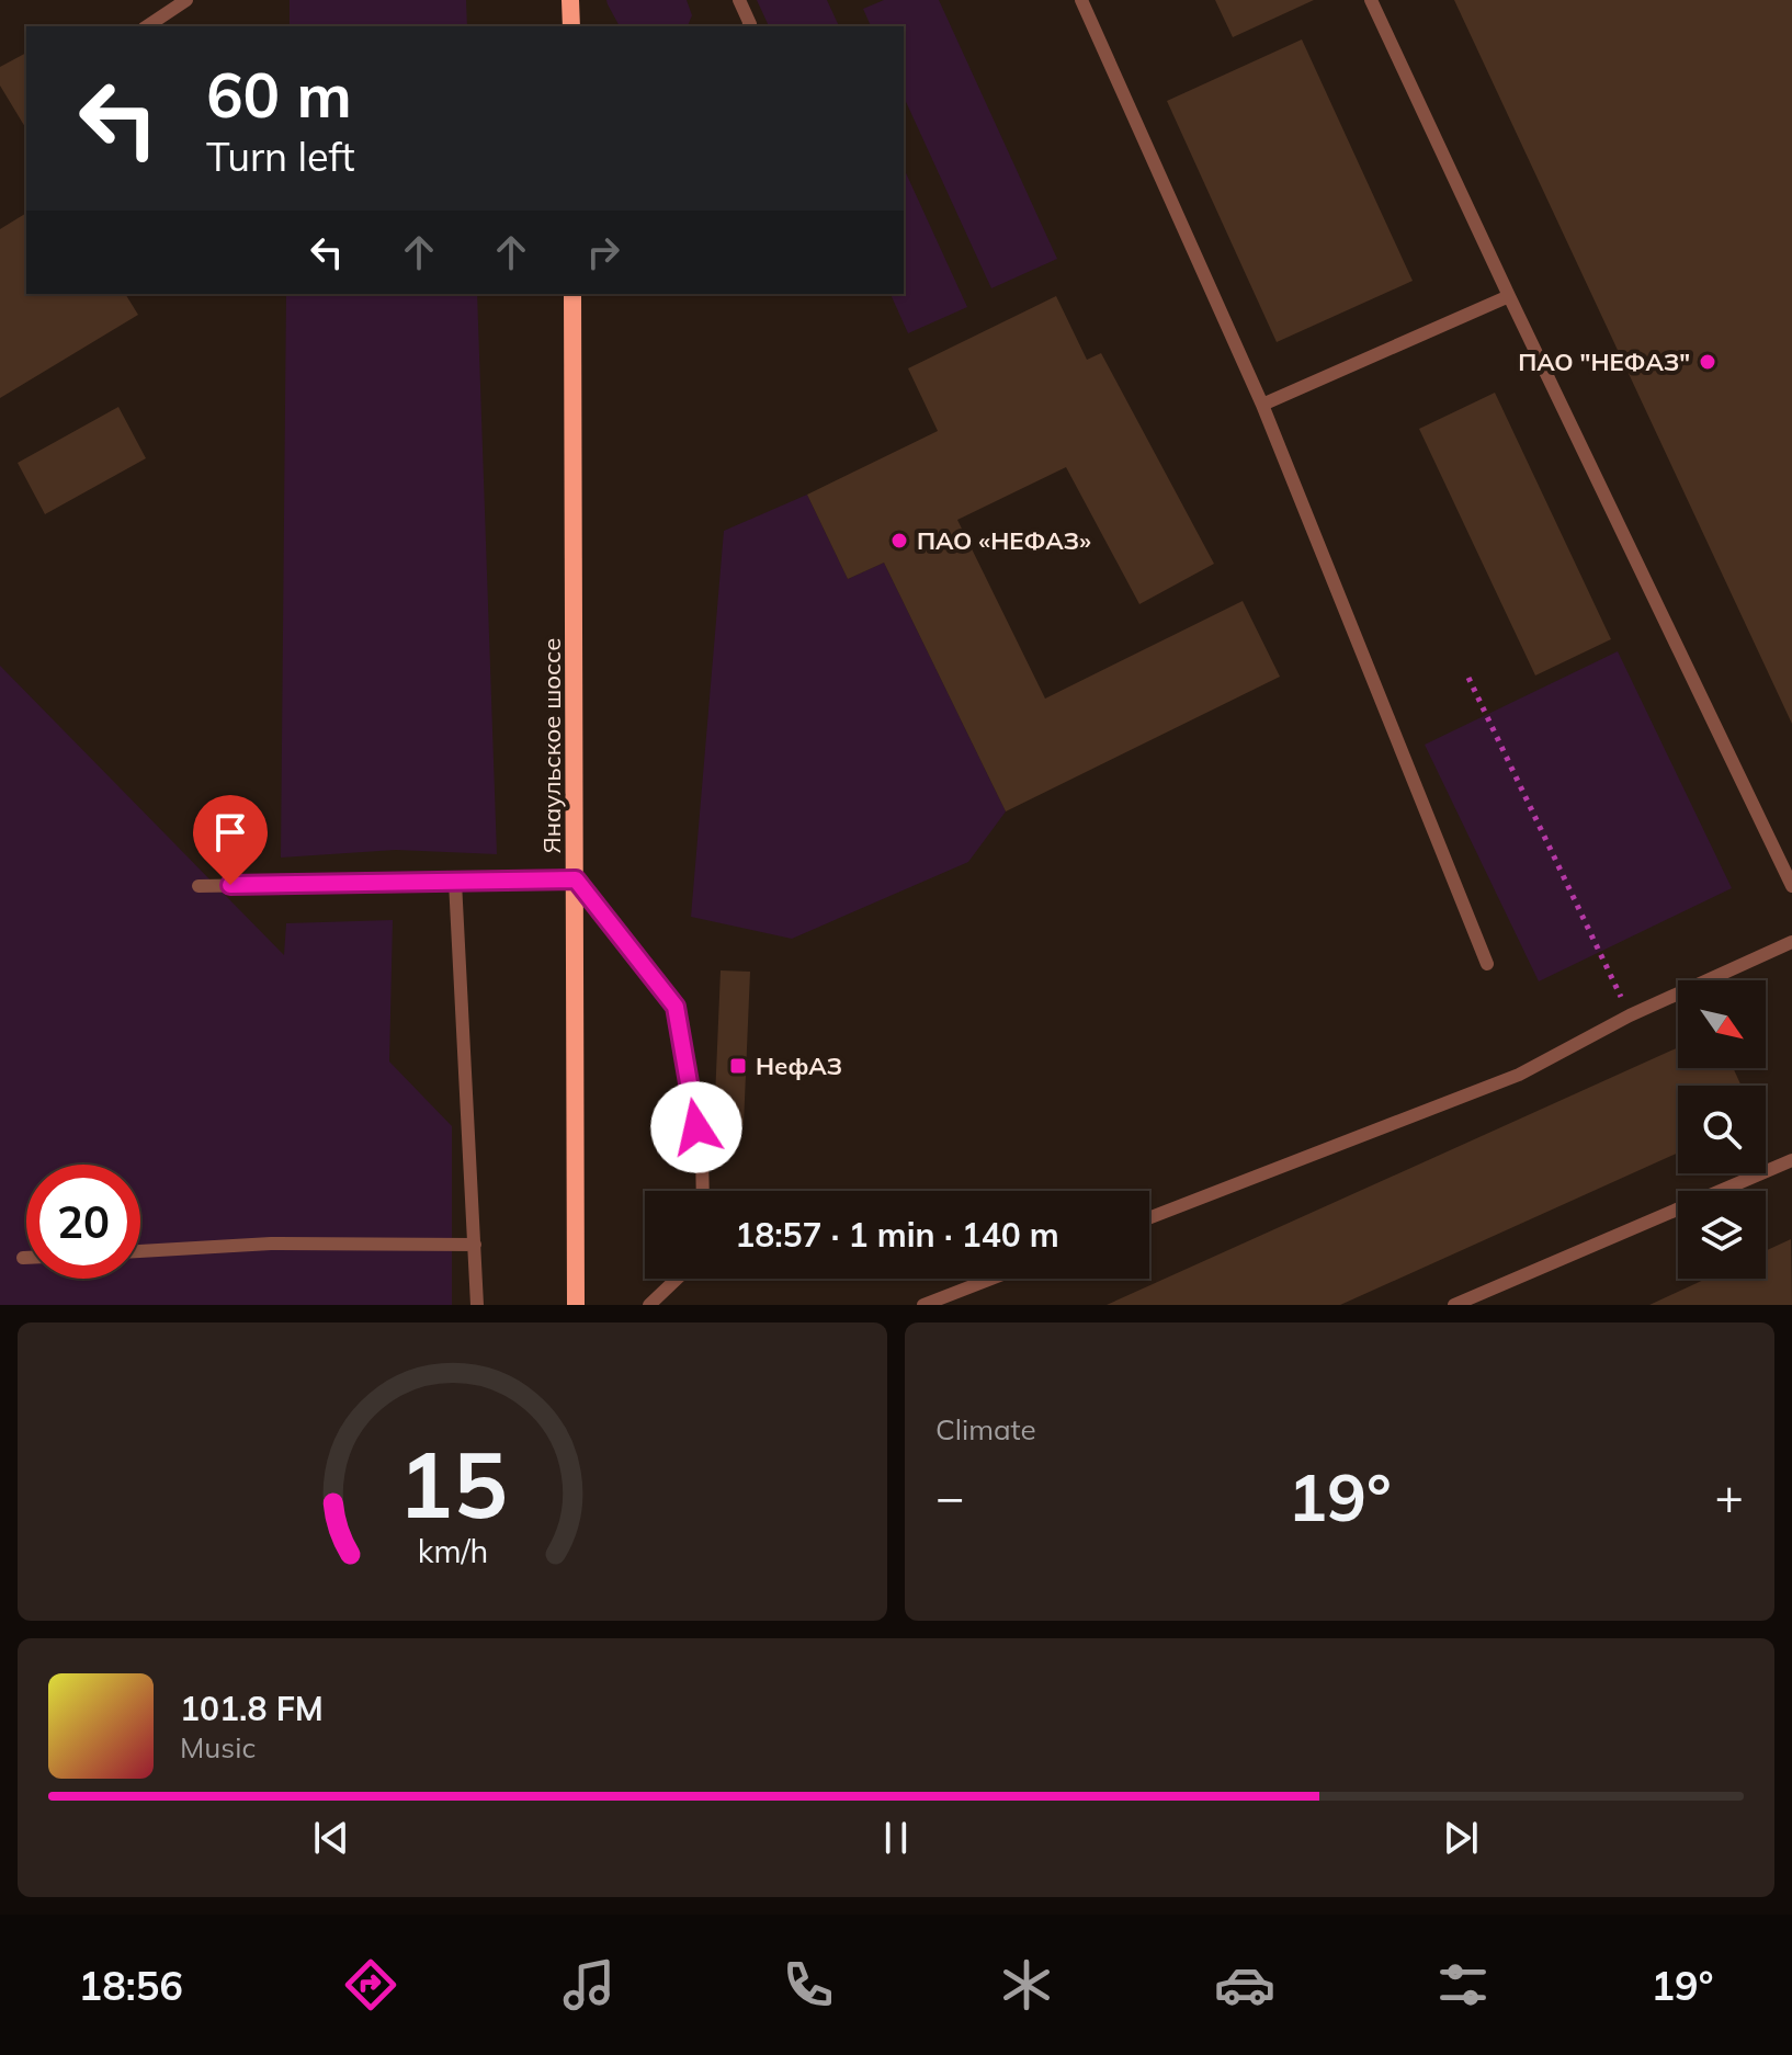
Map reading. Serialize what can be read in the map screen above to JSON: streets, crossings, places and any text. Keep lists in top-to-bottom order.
{
  "streets": {
    "main road": ["Янаульское шоссе"]
  },
  "places": {
    "other": ["ПАО \"НЕФАЗ\"", "ПАО «НЕФАЗ»"],
    "transit": ["НефАЗ"]
  },
  "north": "bottom right",
  "page": {
    "turn": ["60 m", "Turn left"],
    "limit": "20",
    "trip": "18:57 · 1 min · 140 m",
    "tile": "Climate",
    "heat": ["−", "19°", "+"],
    "song": ["101.8 FM", "Music"],
    "tabs": ["18:56", "19°"],
    "gauge": ["15", "km/h"]
  }
}
